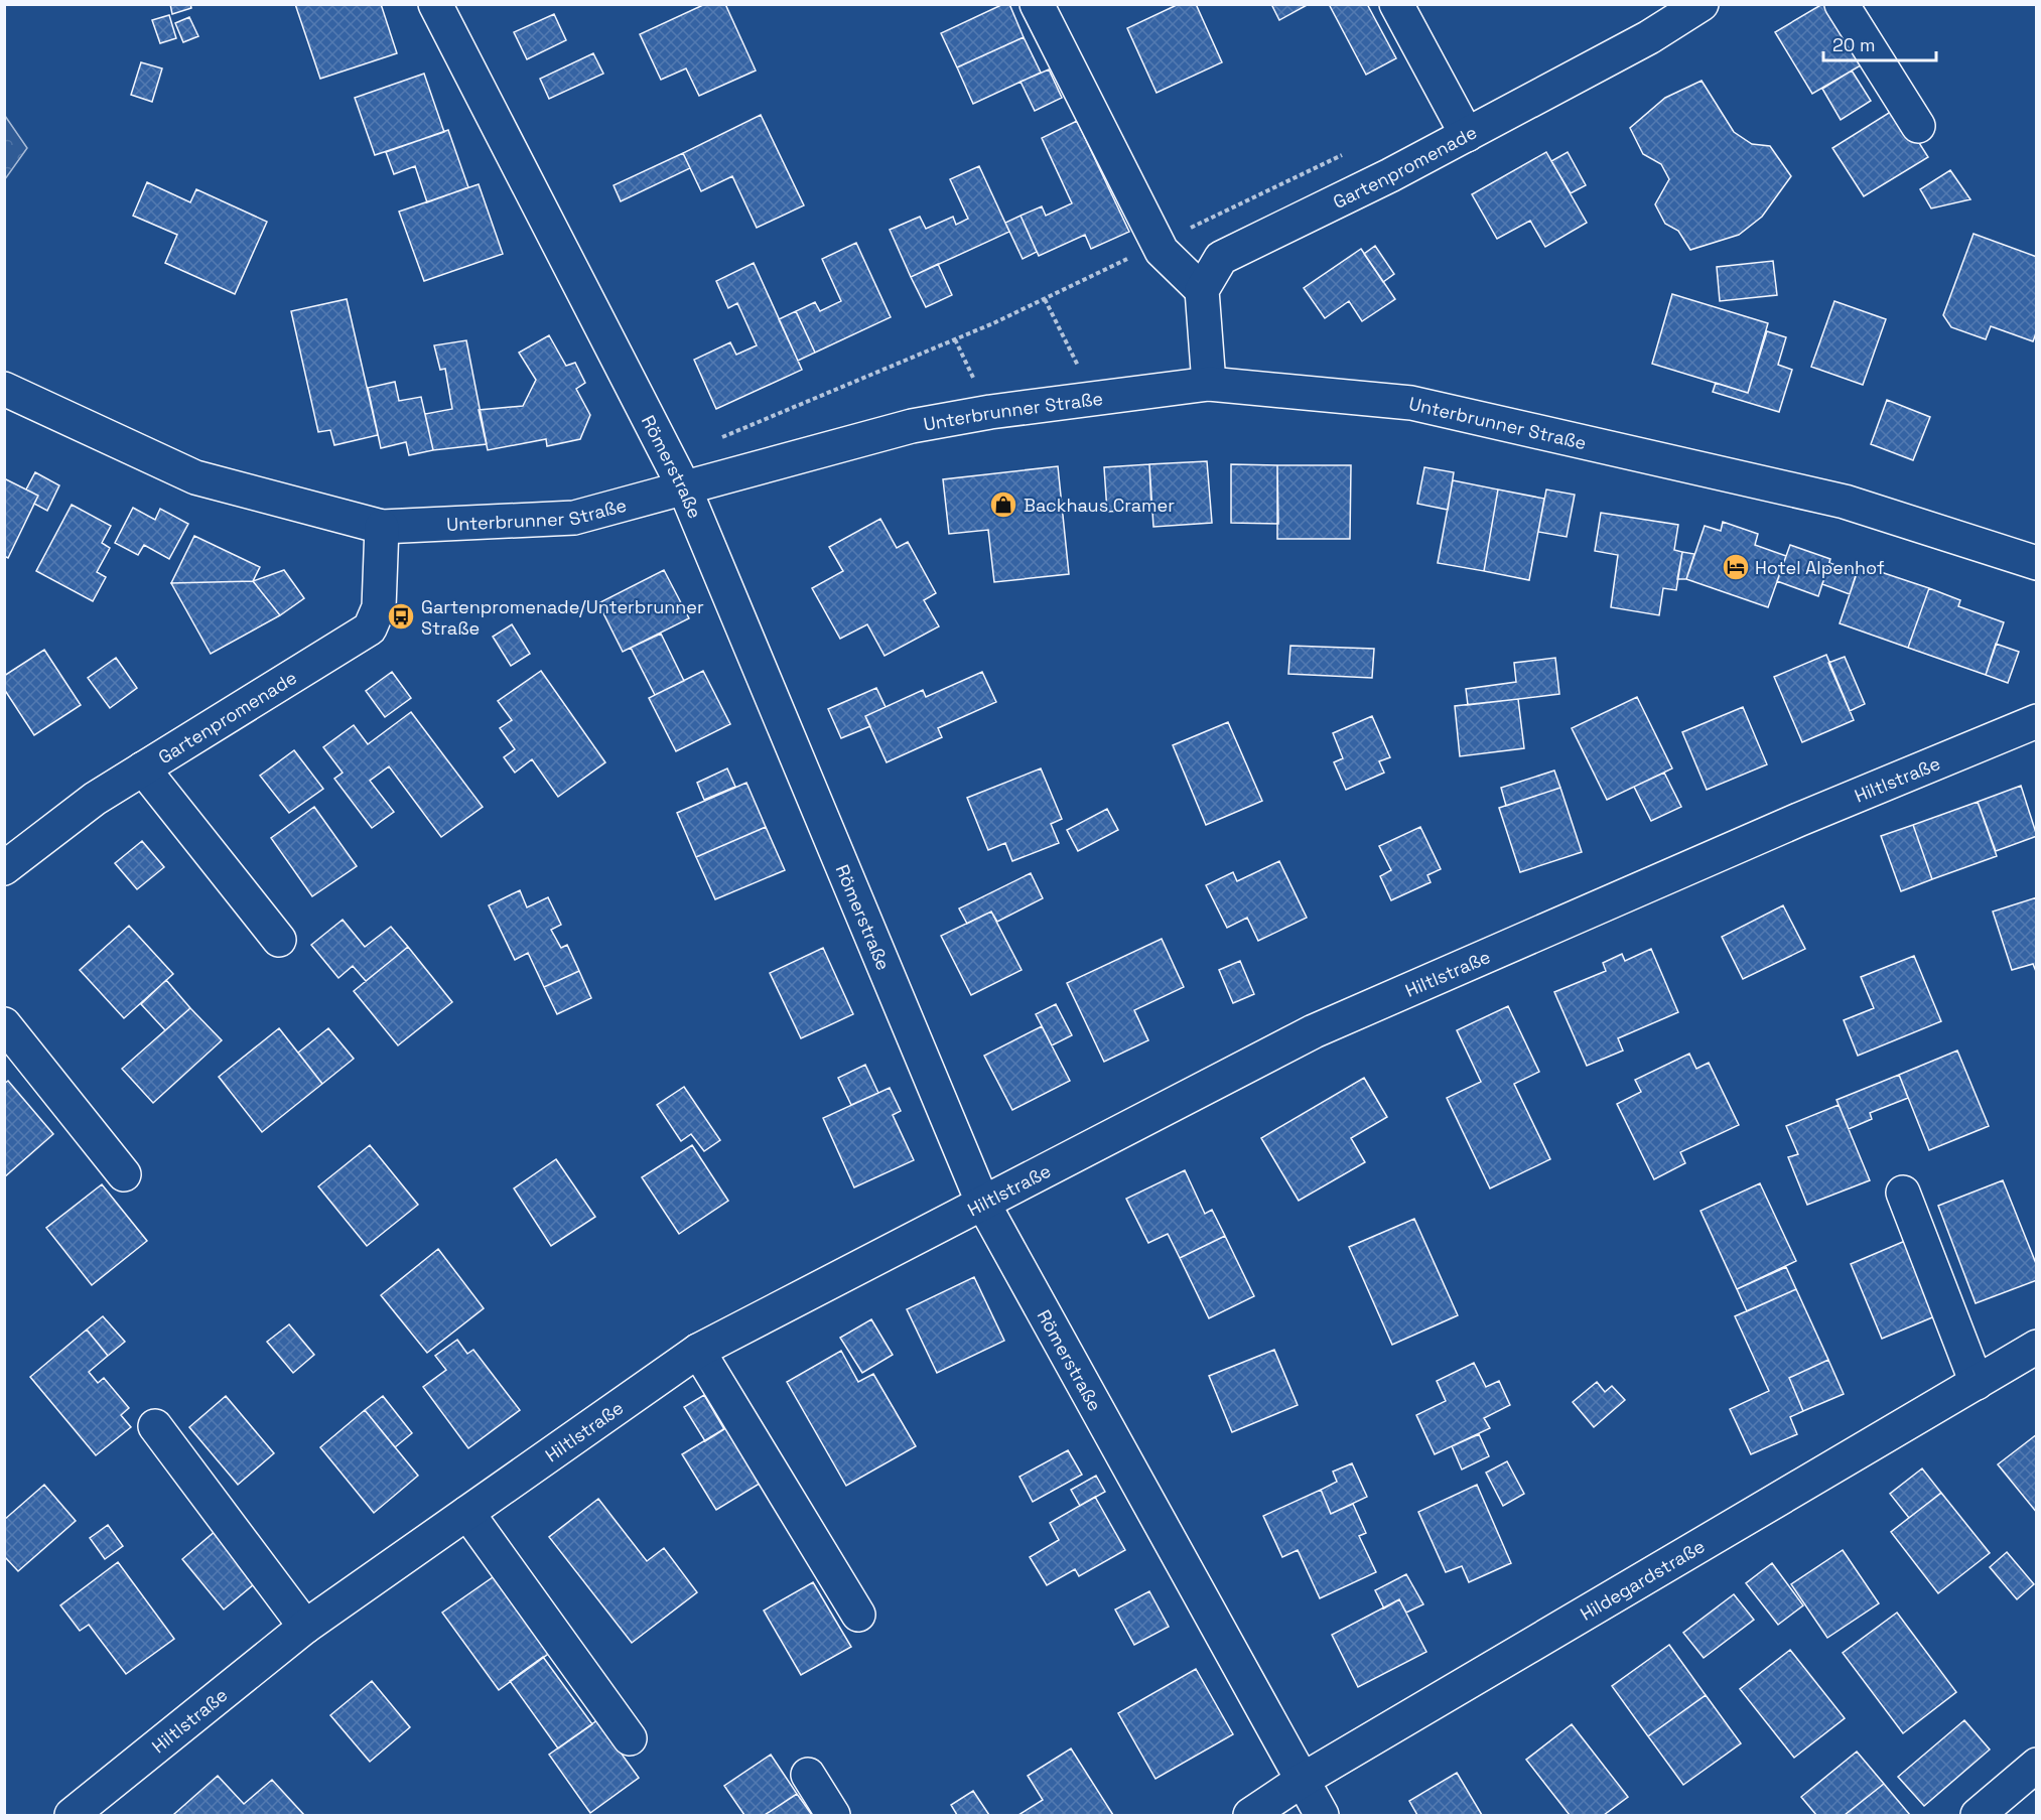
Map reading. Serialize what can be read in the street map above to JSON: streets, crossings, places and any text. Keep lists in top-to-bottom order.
{
  "streets": {
    "street": [
      "Gartenpromenade",
      "Unterbrunner Straße",
      "Römerstraße",
      "Hiltlstraße",
      "Hildegardstraße"
    ]
  },
  "crossings": [
    ["Gartenpromenade", "Unterbrunner Straße"],
    ["Unterbrunner Straße", "Römerstraße"],
    ["Römerstraße", "Hiltlstraße"],
    ["Römerstraße", "Hildegardstraße"]
  ],
  "places": {
    "shop": ["Backhaus Cramer"],
    "hotel": ["Hotel Alpenhof"],
    "bus stop": ["Gartenpromenade/Unterbrunner Straße"]
  },
  "scale_bar": "20 m"
}
